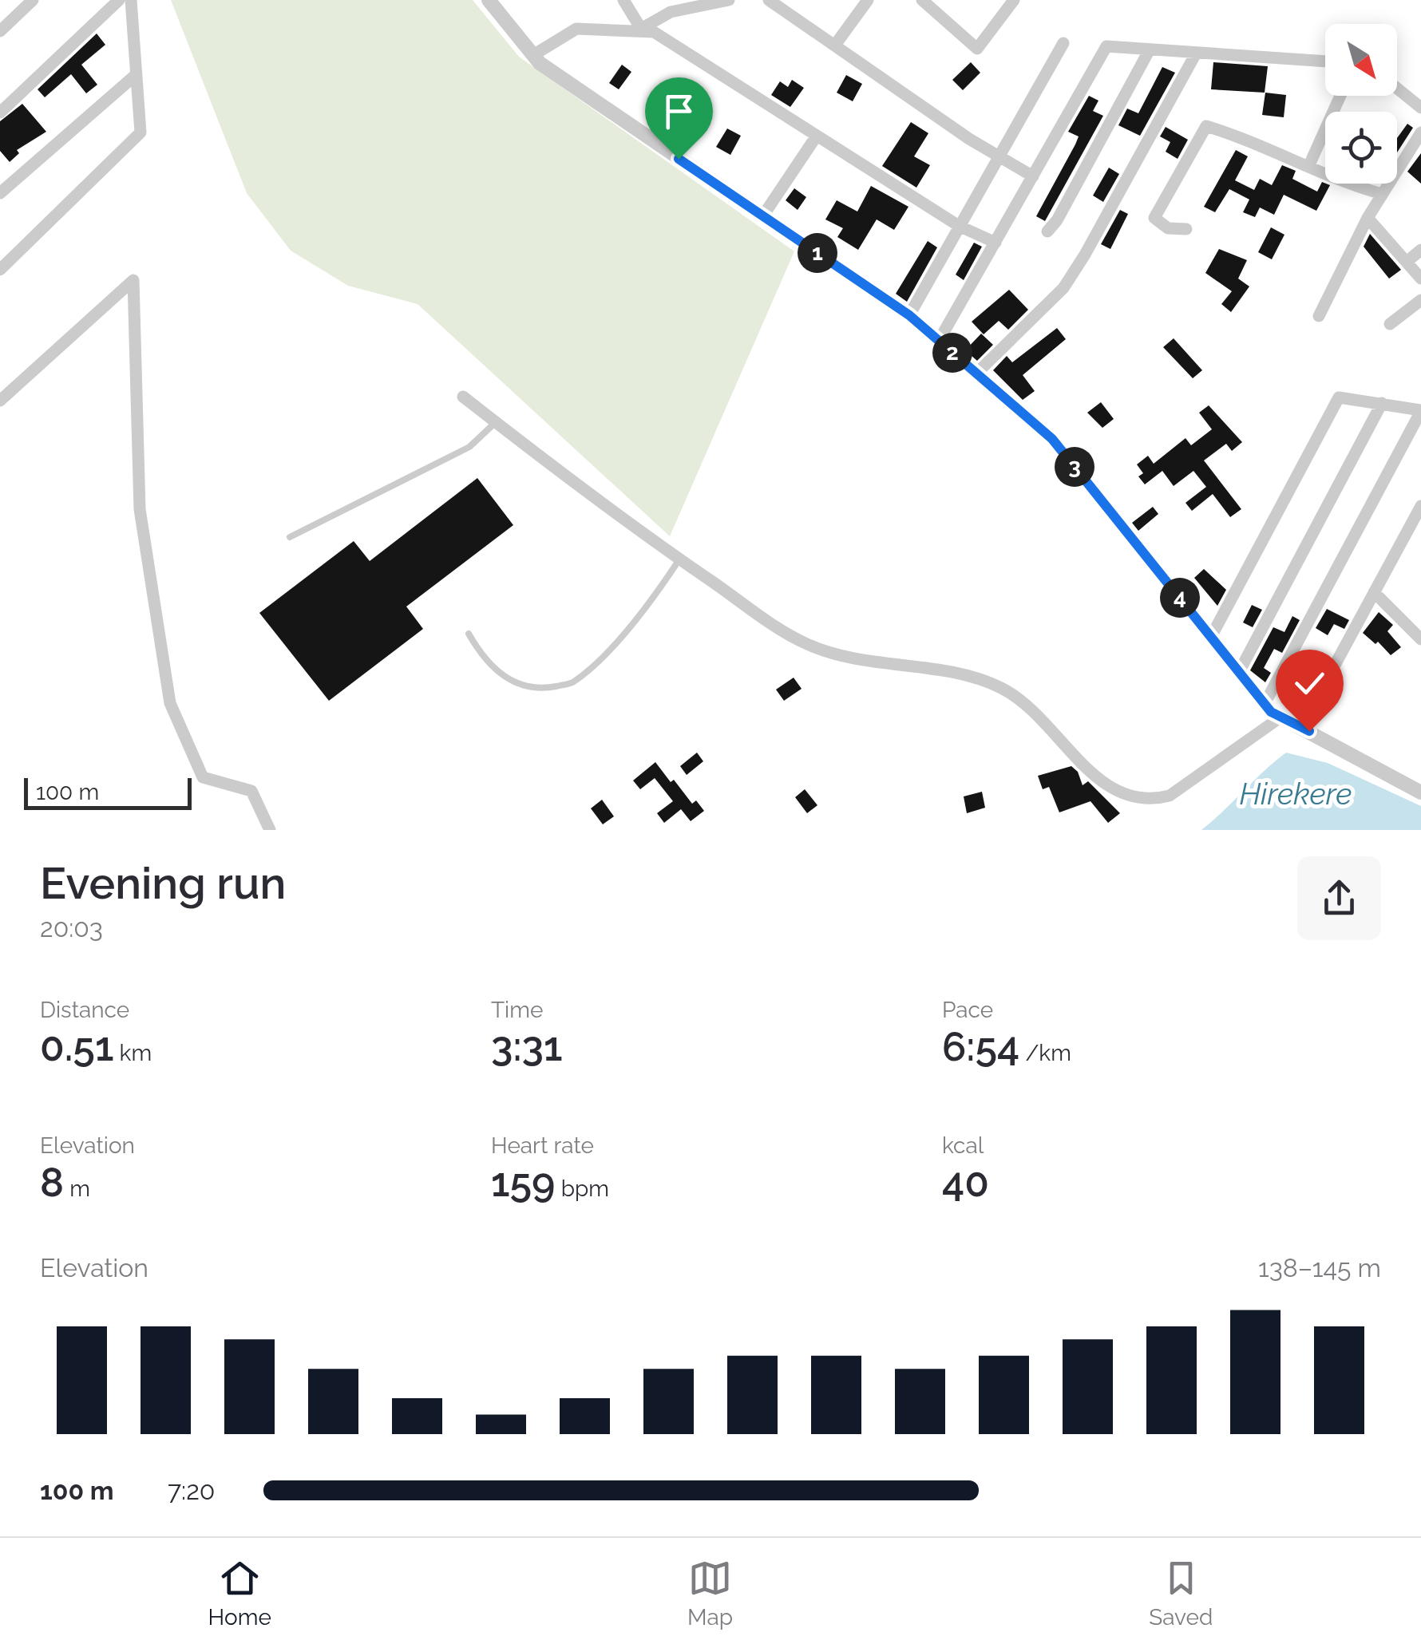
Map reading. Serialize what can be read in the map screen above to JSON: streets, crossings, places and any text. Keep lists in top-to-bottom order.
{
  "water": ["Hirekere"],
  "scale_bar": "100 m",
  "north": "bottom right",
  "page": {
    "pins": [
      "1",
      "2",
      "3",
      "4"
    ],
    "scale": "100 m",
    "heading": ["Evening run", "20:03"],
    "stats": [
      ["Distance", "0.51 km"],
      ["Time", "3:31"],
      ["Pace", "6:54 /km"],
      ["Elevation", "8 m"],
      ["Heart rate", "159 bpm"],
      ["kcal", "40"]
    ],
    "chart": ["Elevation", "138–145 m"],
    "list": [
      {
        "name": "100 m",
        "note": "7:20"
      }
    ],
    "tabs": ["Home", "Map", "Saved"]
  }
}
